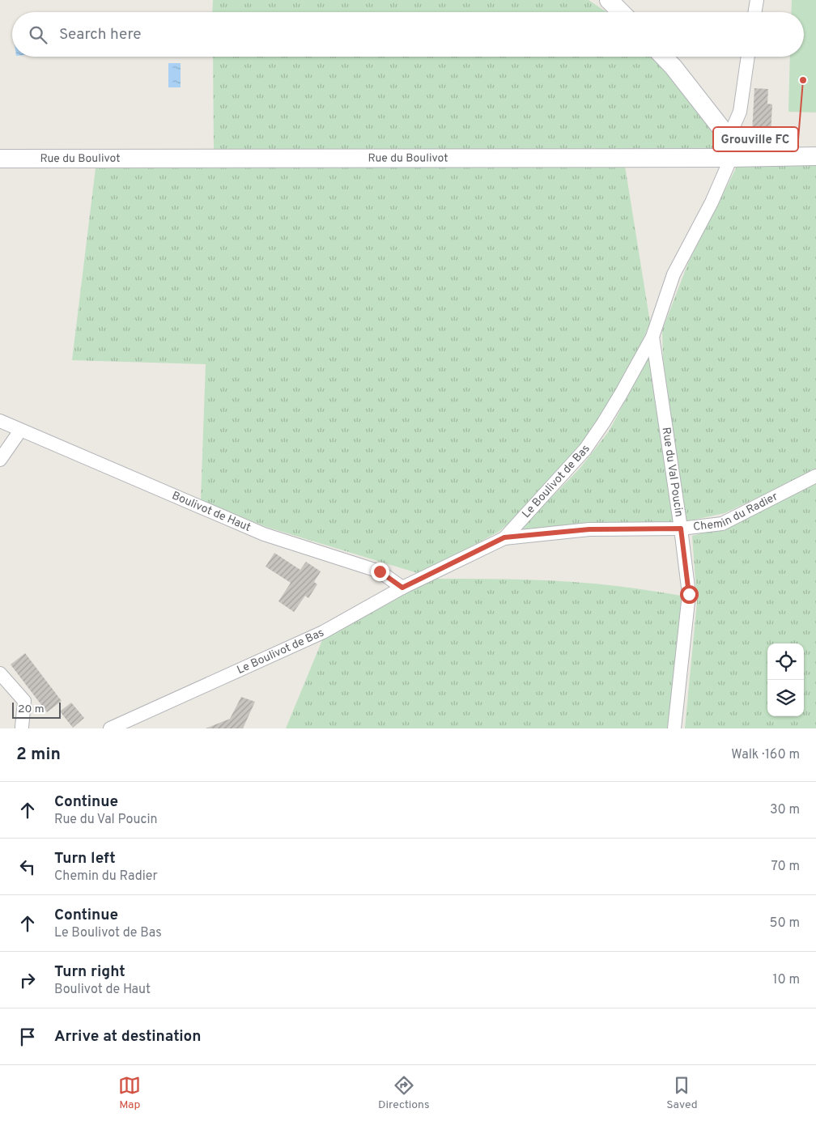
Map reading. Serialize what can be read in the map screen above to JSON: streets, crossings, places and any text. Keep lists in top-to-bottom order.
{
  "streets": {
    "street": [
      "Rue du Boulivot",
      "Rue du Val Poucin",
      "Le Boulivot de Bas",
      "Chemin du Radier",
      "Boulivot de Haut"
    ]
  },
  "crossings": [
    ["Rue du Boulivot", "Le Boulivot de Bas"],
    ["Rue du Val Poucin", "Le Boulivot de Bas"],
    ["Rue du Val Poucin", "Chemin du Radier"],
    ["Le Boulivot de Bas", "Chemin du Radier"],
    ["Le Boulivot de Bas", "Boulivot de Haut"]
  ],
  "places": ["Grouville FC"],
  "scale_bar": "20 m",
  "page": {
    "search": "Search here",
    "scale": "20 m",
    "heading": ["2 min", "Walk · 160 m"],
    "list": [
      ["Continue", "Rue du Val Poucin", "30 m"],
      ["Turn left", "Chemin du Radier", "70 m"],
      ["Continue", "Le Boulivot de Bas", "50 m"],
      ["Turn right", "Boulivot de Haut", "10 m"],
      "Arrive at destination"
    ],
    "nav": ["Map", "Directions", "Saved"]
  }
}
